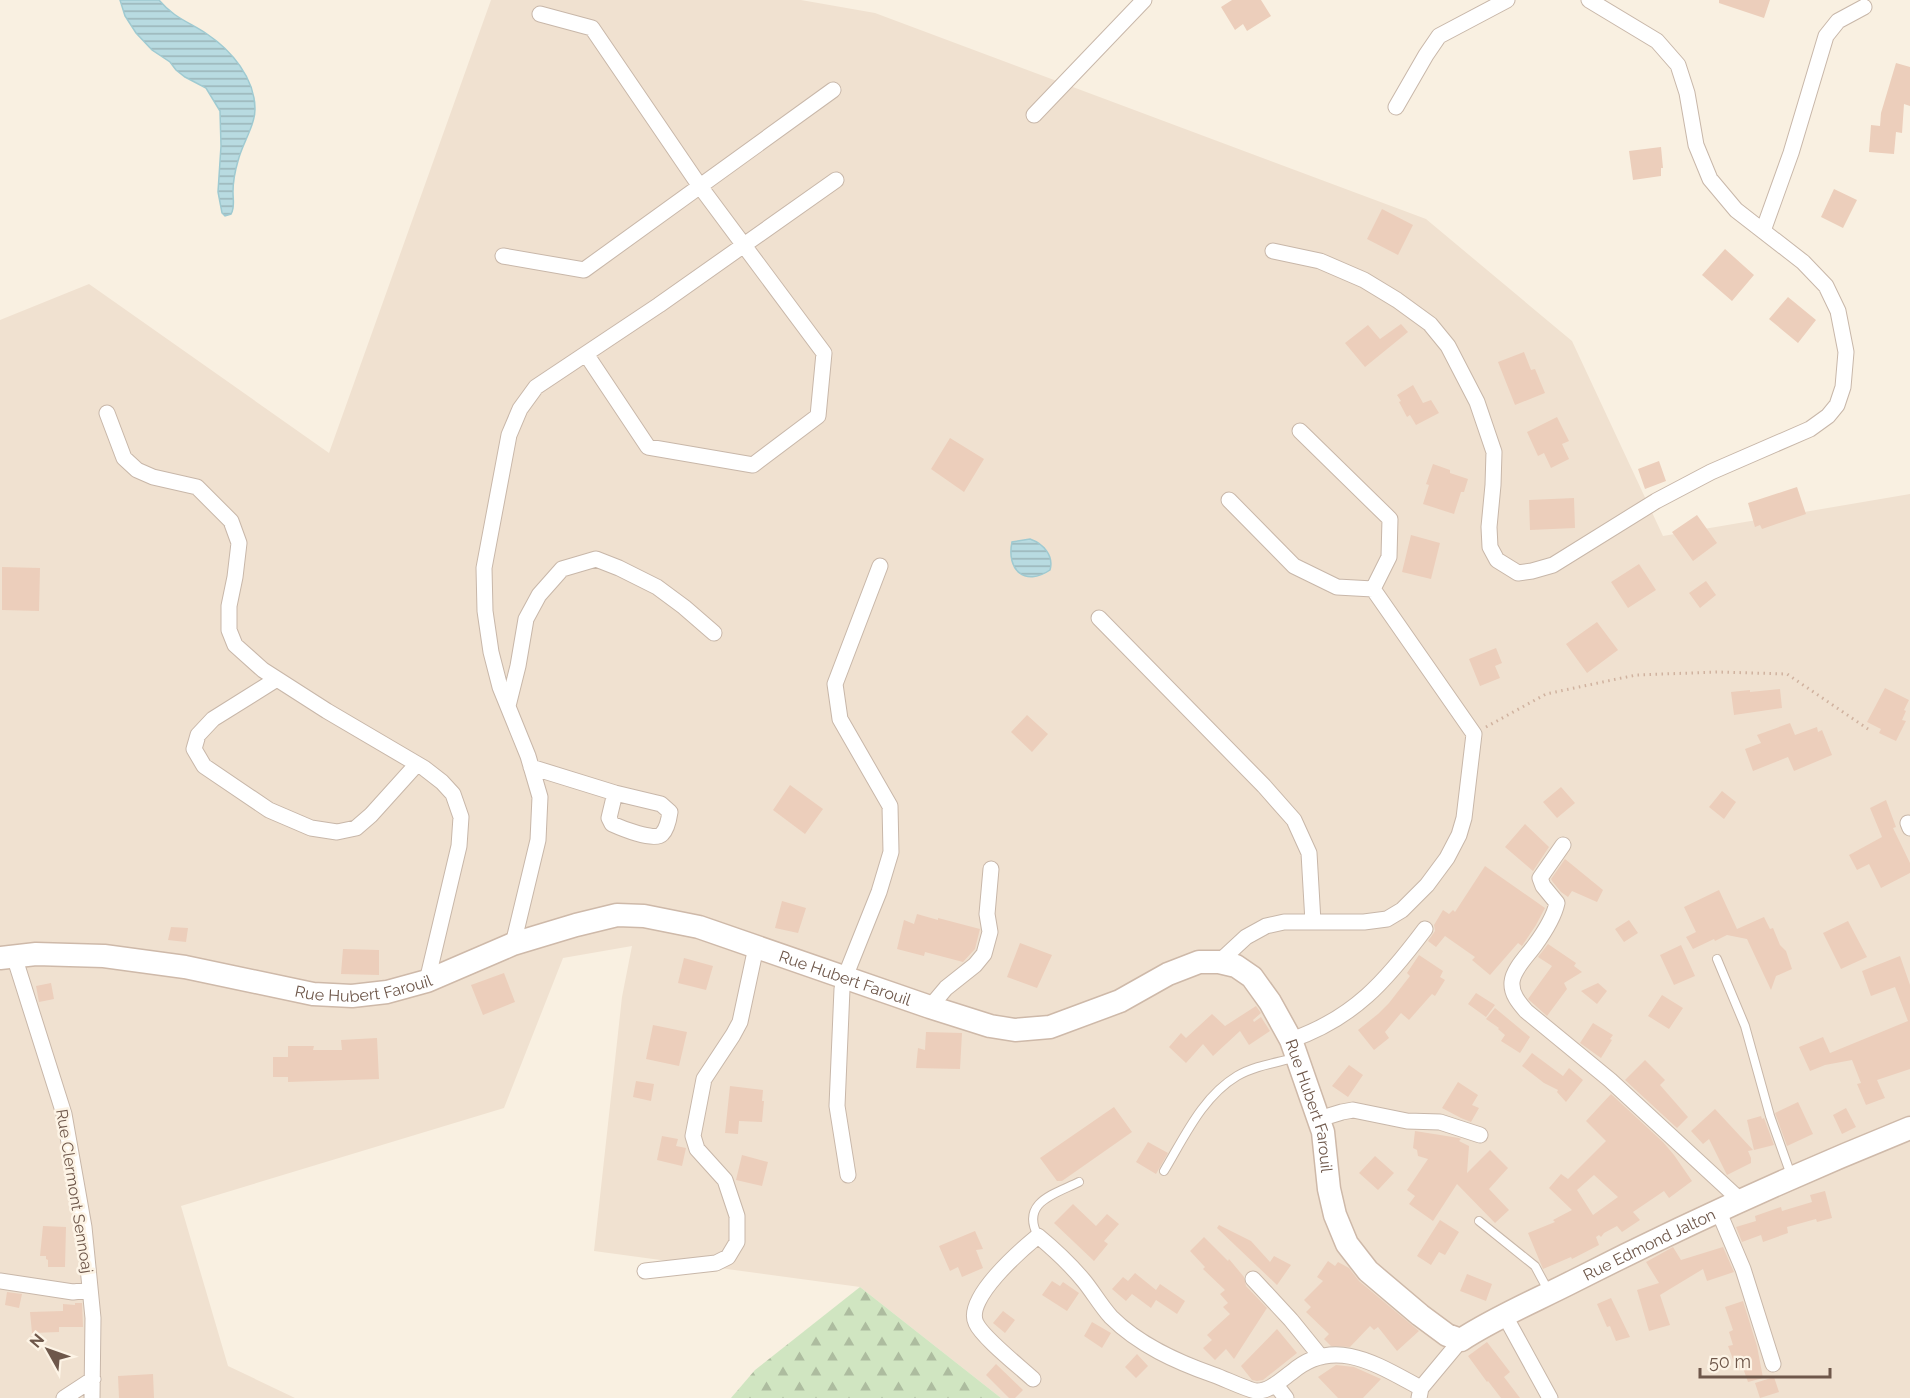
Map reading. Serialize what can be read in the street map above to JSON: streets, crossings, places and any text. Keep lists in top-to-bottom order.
{
  "streets": {
    "street": ["Rue Hubert Farouil", "Rue Clermont Sennoaj", "Rue Edmond Jalton"]
  },
  "crossings": [
    ["Rue Hubert Farouil", "Rue Clermont Sennoaj"],
    ["Rue Hubert Farouil", "Rue Edmond Jalton"]
  ],
  "scale_bar": "50 m",
  "north": "top left"
}
